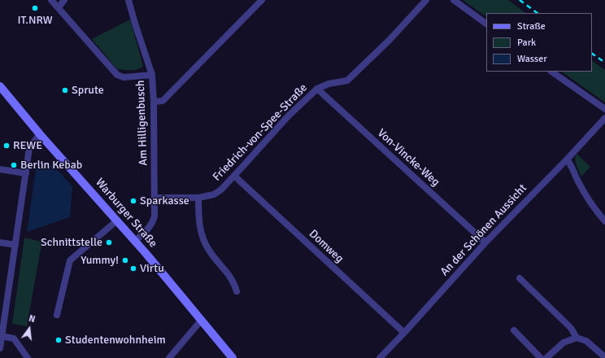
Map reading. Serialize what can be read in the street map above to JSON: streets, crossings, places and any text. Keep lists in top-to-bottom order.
{
  "streets": {
    "main road": ["Warburger Straße"],
    "street": [
      "Am Hilligenbusch",
      "Friedrich-von-Spee-Straße",
      "Von-Vincke-Weg",
      "An der Schönen Aussicht",
      "Domweg"
    ]
  },
  "crossings": [
    ["Am Hilligenbusch", "Friedrich-von-Spee-Straße"],
    ["Am Hilligenbusch", "Warburger Straße"],
    ["Friedrich-von-Spee-Straße", "Von-Vincke-Weg"],
    ["Friedrich-von-Spee-Straße", "Domweg"],
    ["Von-Vincke-Weg", "An der Schönen Aussicht"],
    ["An der Schönen Aussicht", "Domweg"]
  ],
  "places": [
    "IT.NRW",
    "Sprute",
    "REWE",
    "Berlin Kebab",
    "Sparkasse",
    "Schnittstelle",
    "Yummy!",
    "Virtu",
    "Studentenwohnheim"
  ],
  "legend": ["Straße", "Park", "Wasser"],
  "north": "top"
}
